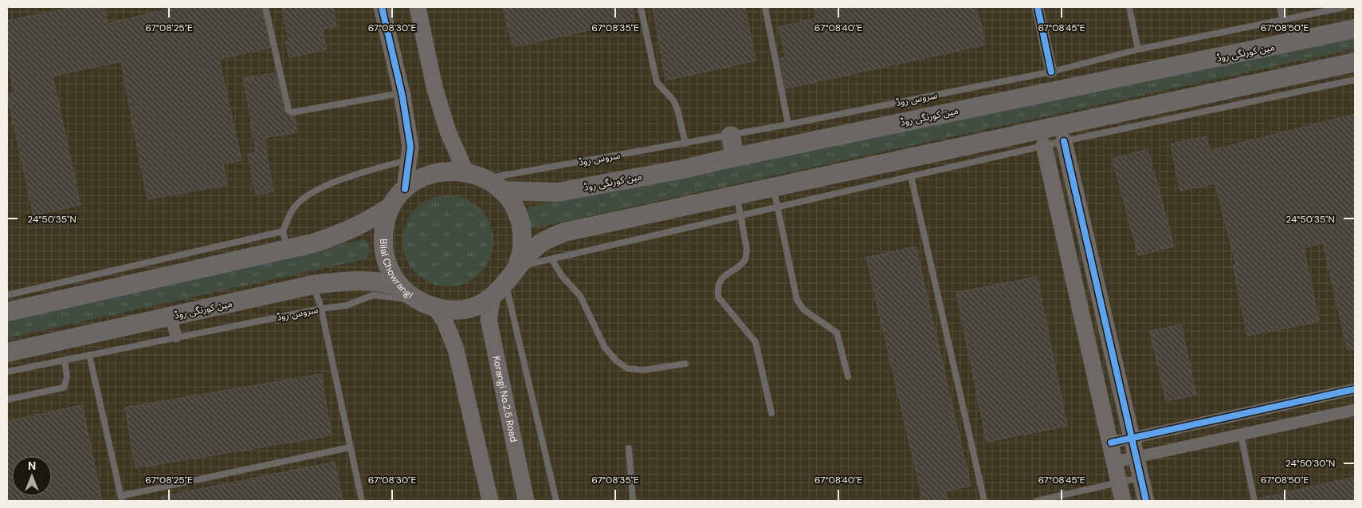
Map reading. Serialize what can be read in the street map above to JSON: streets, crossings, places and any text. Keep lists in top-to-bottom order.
{
  "streets": {
    "main road": ["مین کورنگی روڈ", "Bilal Chowrangi"],
    "street": ["Korangi No.2.5 Road"],
    "lane": ["سروس روڈ"]
  },
  "crossings": [
    ["مین کورنگی روڈ", "سروس روڈ"],
    ["مین کورنگی روڈ", "Bilal Chowrangi"],
    ["مین کورنگی روڈ", "Korangi No.2.5 Road"],
    ["سروس روڈ", "Bilal Chowrangi"],
    ["سروس روڈ", "Korangi No.2.5 Road"],
    ["Bilal Chowrangi", "Korangi No.2.5 Road"]
  ],
  "north": "top",
  "coordinates": [
    "67°08'25\"E",
    "67°08'30\"E",
    "67°08'35\"E",
    "67°08'40\"E",
    "67°08'45\"E",
    "67°08'50\"E",
    "24°50'35\"N",
    "24°50'30\"N"
  ]
}
